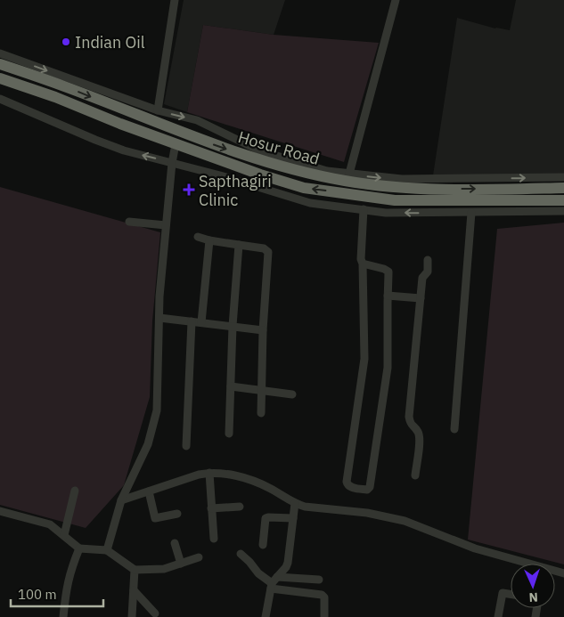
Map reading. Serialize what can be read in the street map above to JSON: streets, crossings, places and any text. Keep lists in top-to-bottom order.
{
  "streets": {
    "highway": ["Hosur Road"]
  },
  "places": {
    "other": ["Indian Oil"],
    "health": ["Sapthagiri Clinic"]
  },
  "scale_bar": "100 m",
  "north": "bottom"
}
